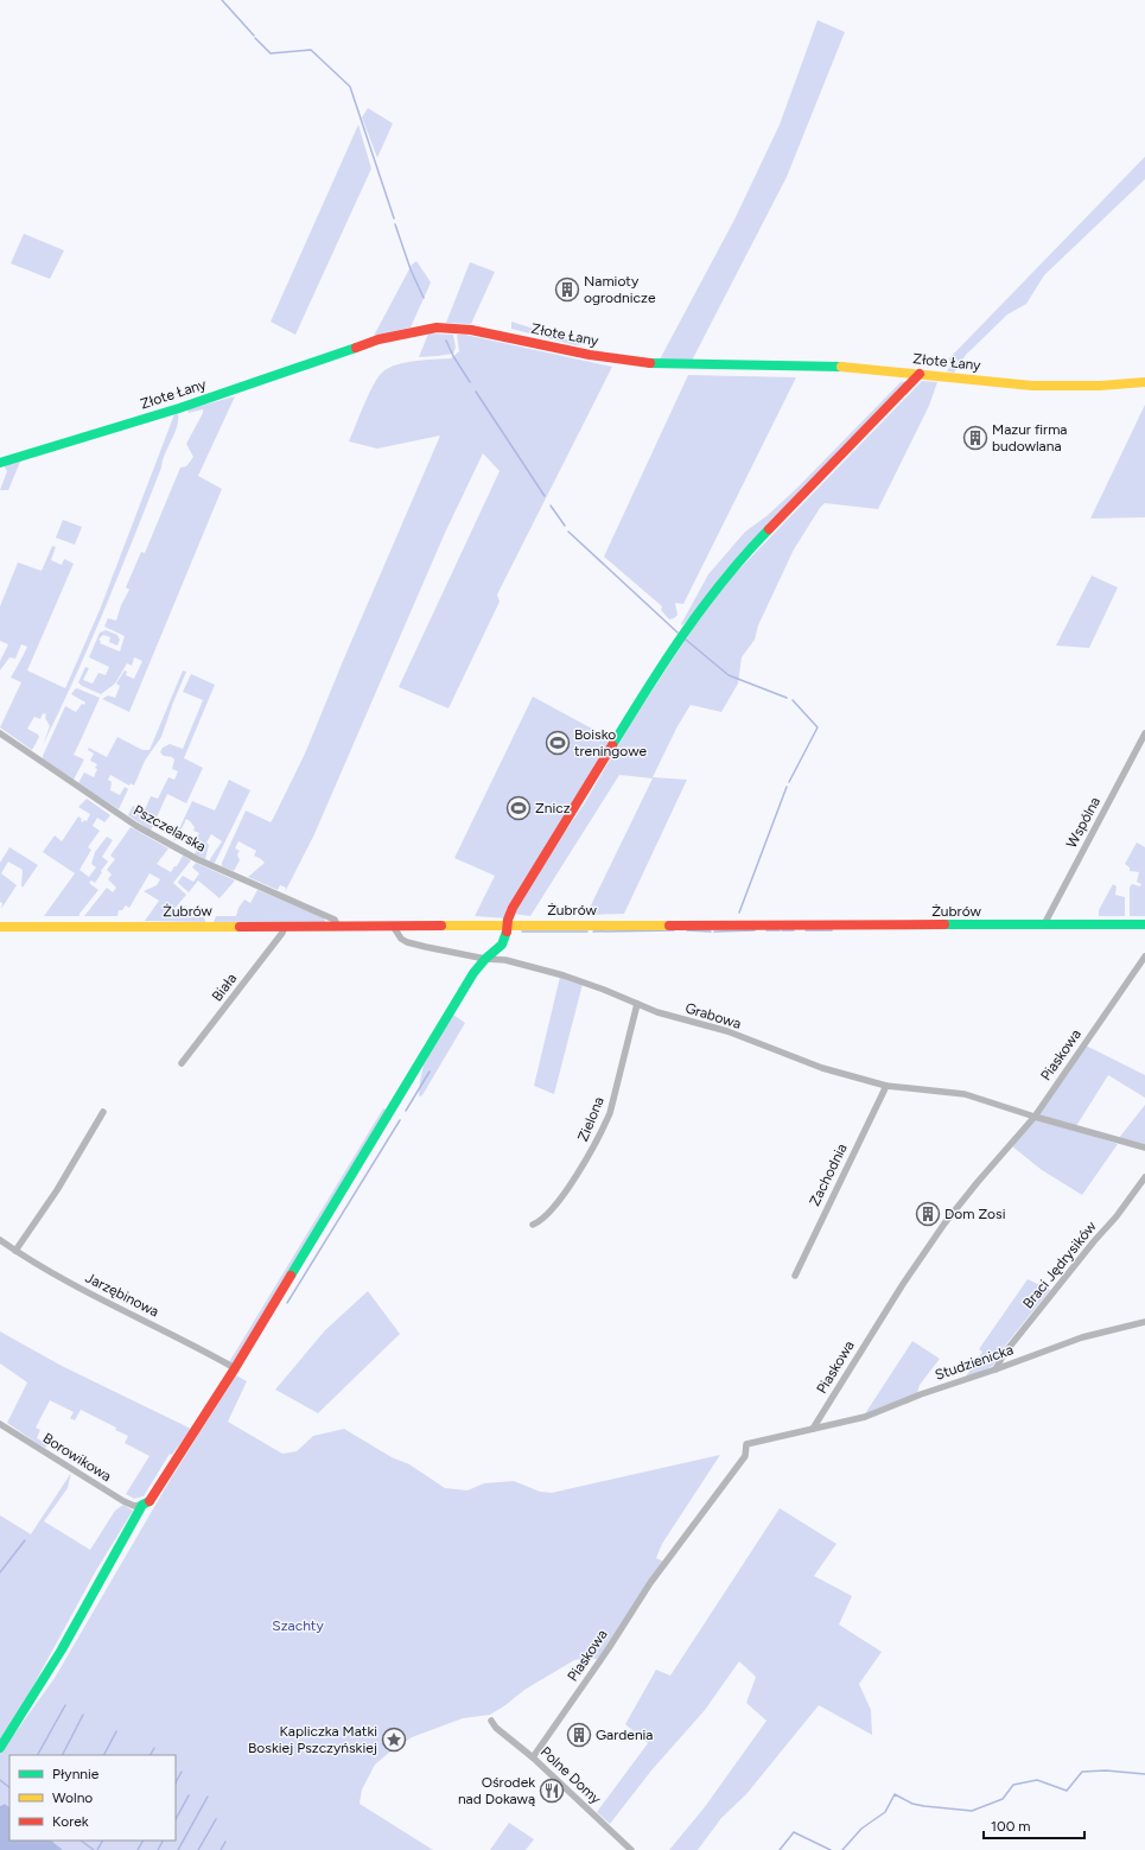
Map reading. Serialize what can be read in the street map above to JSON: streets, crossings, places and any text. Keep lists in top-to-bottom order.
{
  "streets": {
    "street": [
      "Złote Łany",
      "Wspólna",
      "Pszczelarska",
      "Żubrów",
      "Biała",
      "Grabowa",
      "Piaskowa",
      "Zielona",
      "Zachodnia",
      "Braci Jędrysików",
      "Jarzębinowa",
      "Studzienicka",
      "Borowikowa",
      "Polne Domy"
    ]
  },
  "crossings": [
    ["Wspólna", "Żubrów"],
    ["Pszczelarska", "Żubrów"],
    ["Żubrów", "Biała"],
    ["Żubrów", "Grabowa"],
    ["Grabowa", "Piaskowa"],
    ["Grabowa", "Zielona"],
    ["Grabowa", "Zachodnia"],
    ["Piaskowa", "Studzienicka"],
    ["Piaskowa", "Polne Domy"],
    ["Braci Jędrysików", "Studzienicka"]
  ],
  "parks": ["Szachty"],
  "places": {
    "building": [
      "Namioty ogrodnicze",
      "Mazur firma budowlana",
      "Dom Zosi",
      "Gardenia"
    ],
    "sports": ["Boisko treningowe", "Znicz"],
    "place": ["Kapliczka Matki Boskiej Pszczyńskiej"],
    "restaurant": ["Ośrodek nad Dokawą"]
  },
  "legend": ["Płynnie", "Wolno", "Korek"],
  "scale_bar": "100 m"
}
